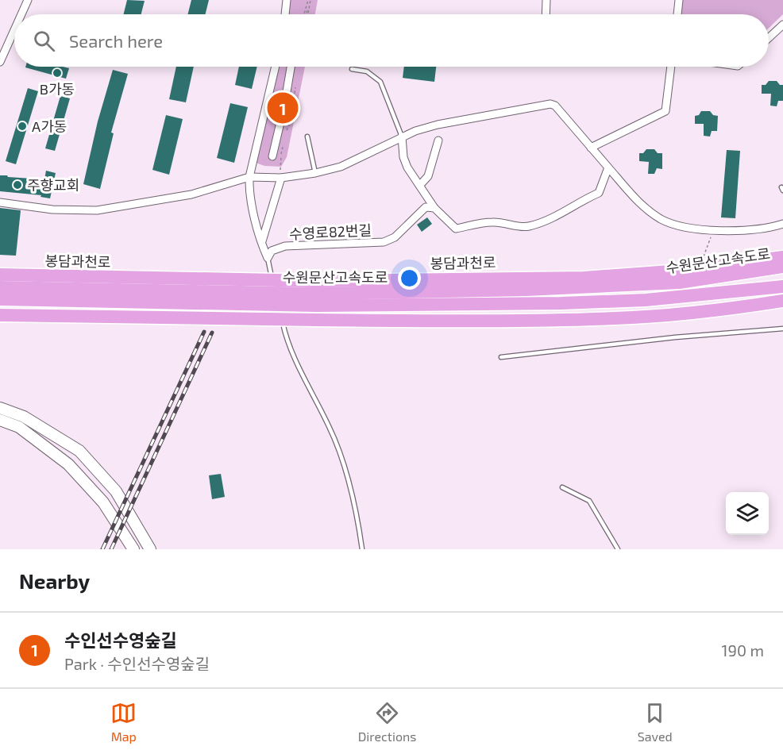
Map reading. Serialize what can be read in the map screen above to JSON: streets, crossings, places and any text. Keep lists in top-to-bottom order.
{
  "streets": {
    "highway": ["수원문산고속도로", "봉담과천로"],
    "street": ["수영로82번길"]
  },
  "crossings": [
    ["수원문산고속도로", "봉담과천로"]
  ],
  "places": ["B가동", "A가동", "주향교회"],
  "page": {
    "search": "Search here",
    "pins": "1",
    "heading": "Nearby",
    "list": [
      {
        "mark": "1",
        "name": "수인선수영숲길",
        "note": "Park · 수인선수영숲길",
        "value": "190 m"
      }
    ],
    "nav": ["Map", "Directions", "Saved"]
  }
}
